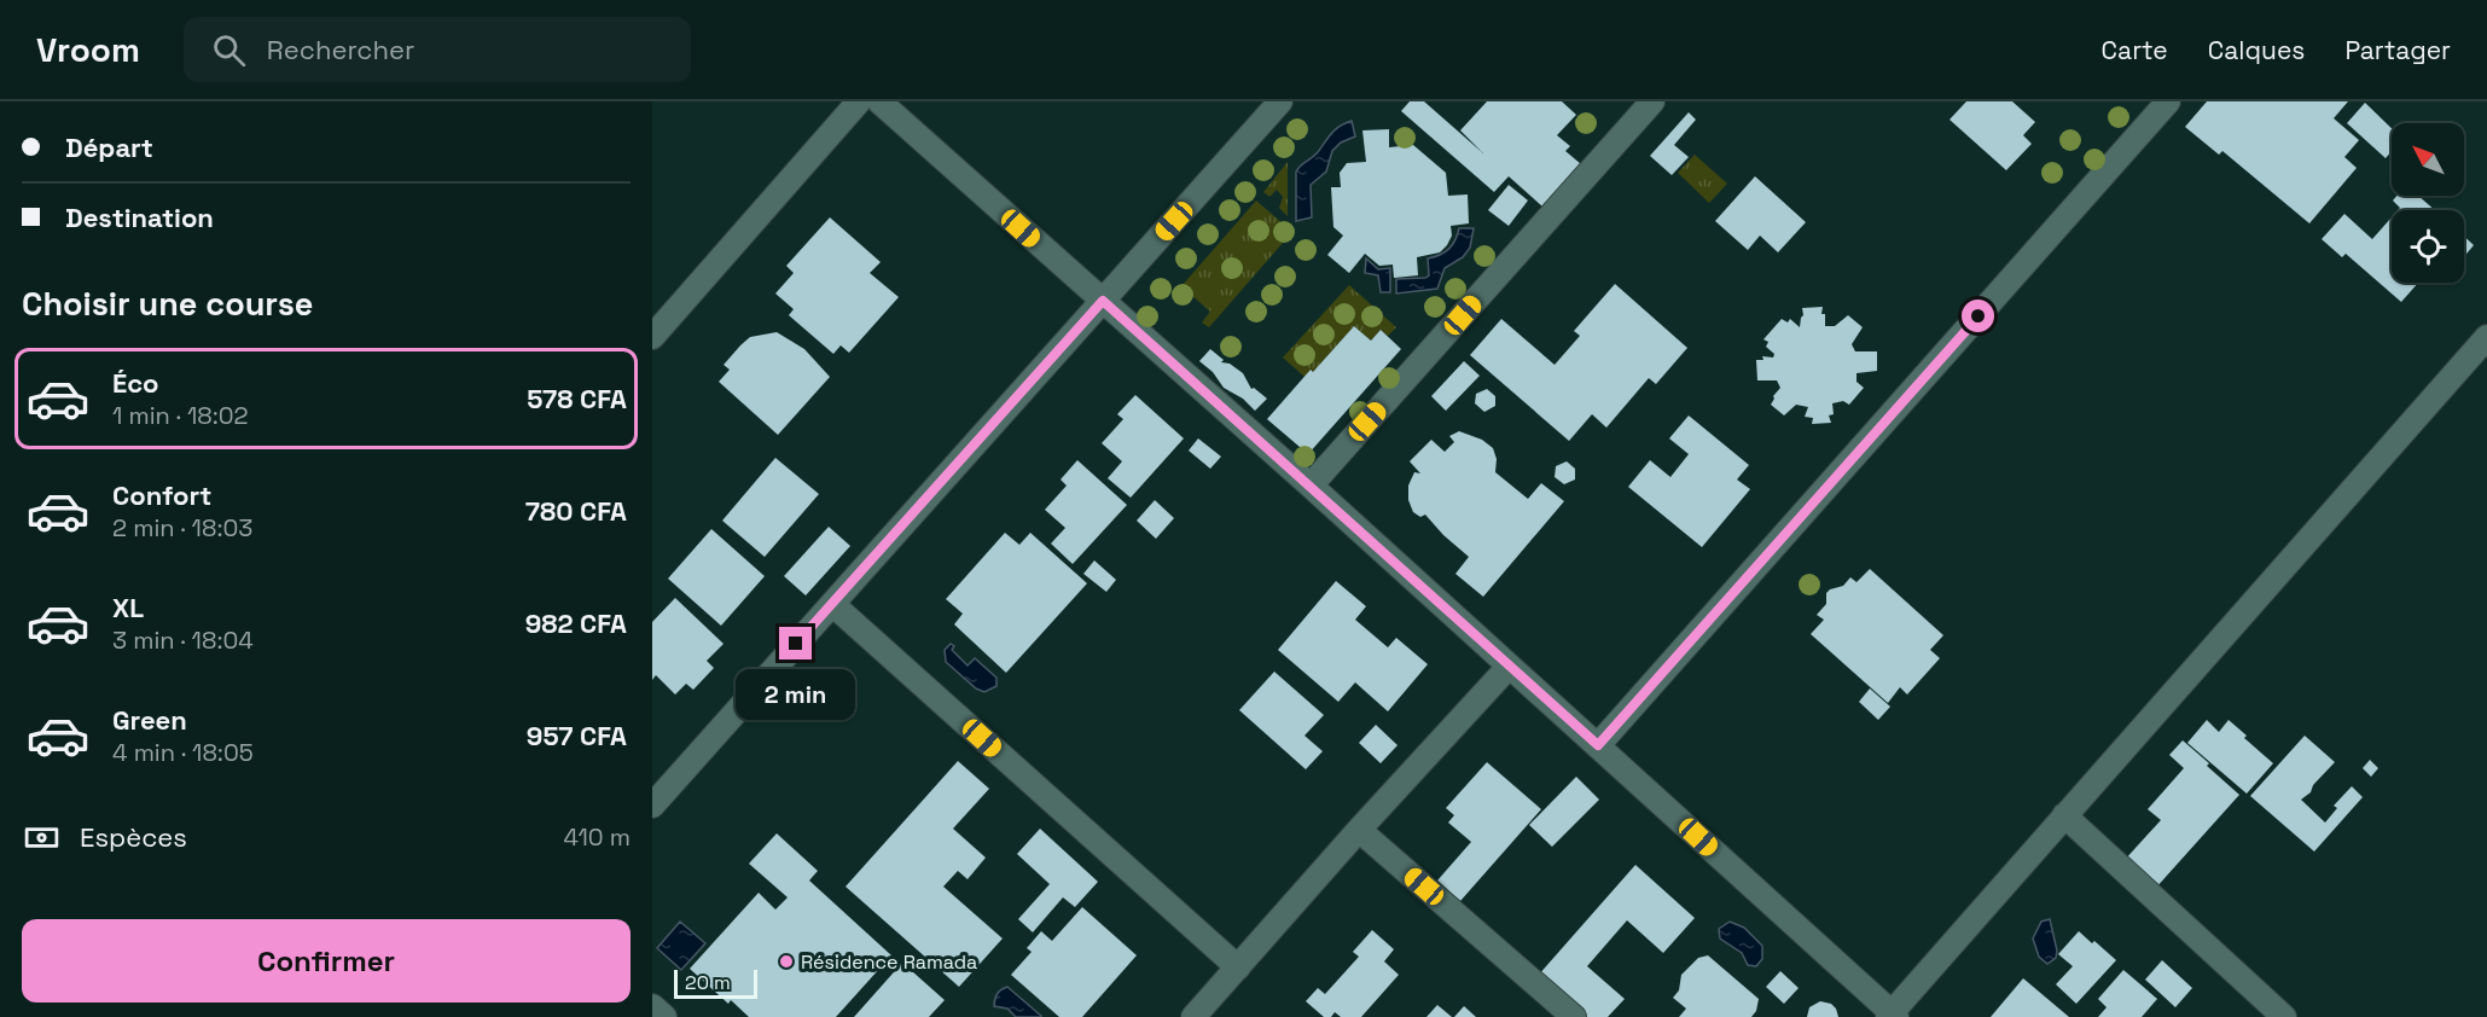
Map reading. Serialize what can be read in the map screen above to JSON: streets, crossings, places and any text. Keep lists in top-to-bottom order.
{
  "places": ["Résidence Ramada"],
  "scale_bar": "20 m",
  "north": "top left",
  "page": {
    "header": "Vroom",
    "search": "Rechercher",
    "nav": ["Carte", "Calques", "Partager"],
    "banner": ["Départ", "Destination"],
    "heading": "Choisir une course",
    "list": [
      {
        "name": "Éco",
        "note": "1 min · 18:02",
        "value": "578 CFA"
      },
      {
        "name": "Confort",
        "note": "2 min · 18:03",
        "value": "780 CFA"
      },
      {
        "name": "XL",
        "note": "3 min · 18:04",
        "value": "982 CFA"
      },
      {
        "name": "Green",
        "note": "4 min · 18:05",
        "value": "957 CFA"
      }
    ],
    "bubble": "2 min",
    "pay": ["Espèces", "410 m"],
    "buttons": "Confirmer",
    "scale": "20 m"
  }
}
